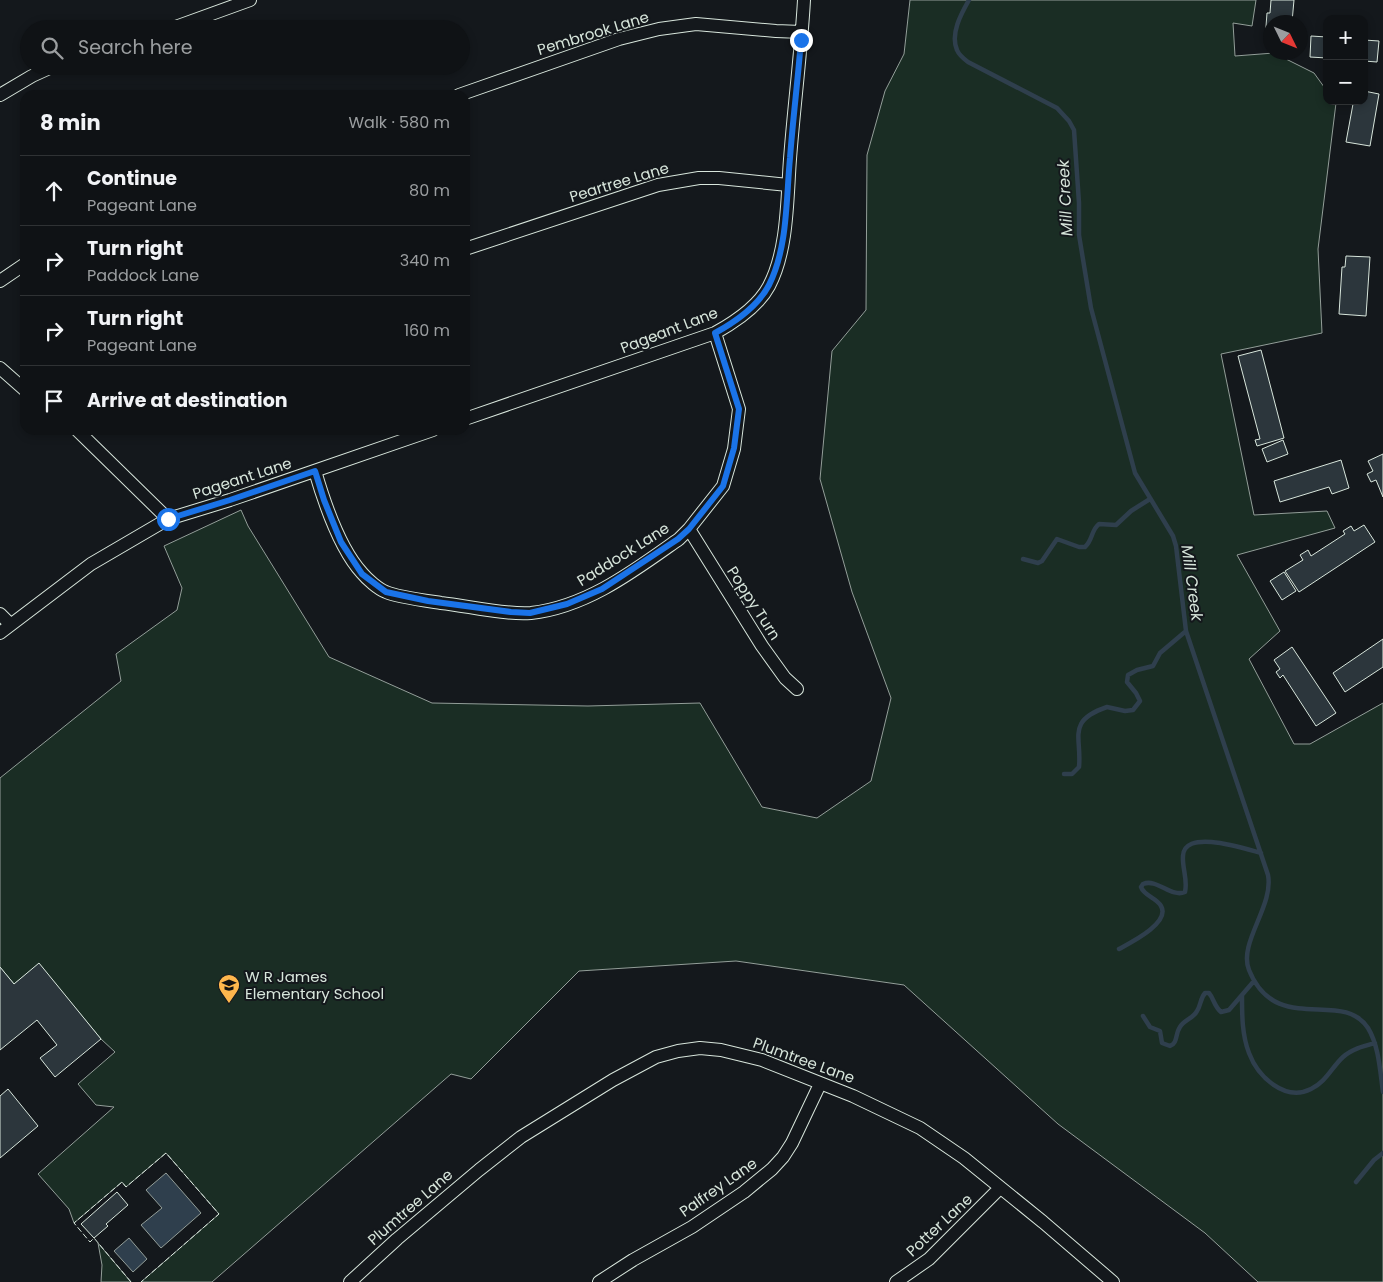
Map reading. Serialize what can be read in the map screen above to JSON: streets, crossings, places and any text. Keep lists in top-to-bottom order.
{
  "streets": {
    "street": [
      "Pembrook Lane",
      "Peartree Lane",
      "Pageant Lane",
      "Paddock Lane",
      "Poppy Turn",
      "Plumtree Lane",
      "Palfrey Lane",
      "Potter Lane"
    ]
  },
  "crossings": [
    ["Pembrook Lane", "Pageant Lane"],
    ["Peartree Lane", "Pageant Lane"],
    ["Pageant Lane", "Paddock Lane"],
    ["Paddock Lane", "Poppy Turn"],
    ["Plumtree Lane", "Palfrey Lane"],
    ["Plumtree Lane", "Potter Lane"]
  ],
  "water": ["Mill Creek"],
  "places": {
    "school or university": ["W R James Elementary School"]
  },
  "north": "bottom right",
  "page": {
    "map_buttons": ["+", "−"],
    "search": "Search here",
    "heading": ["8 min", "Walk · 580 m"],
    "list": [
      ["Continue", "Pageant Lane", "80 m"],
      ["Turn right", "Paddock Lane", "340 m"],
      ["Turn right", "Pageant Lane", "160 m"],
      "Arrive at destination"
    ]
  }
}
